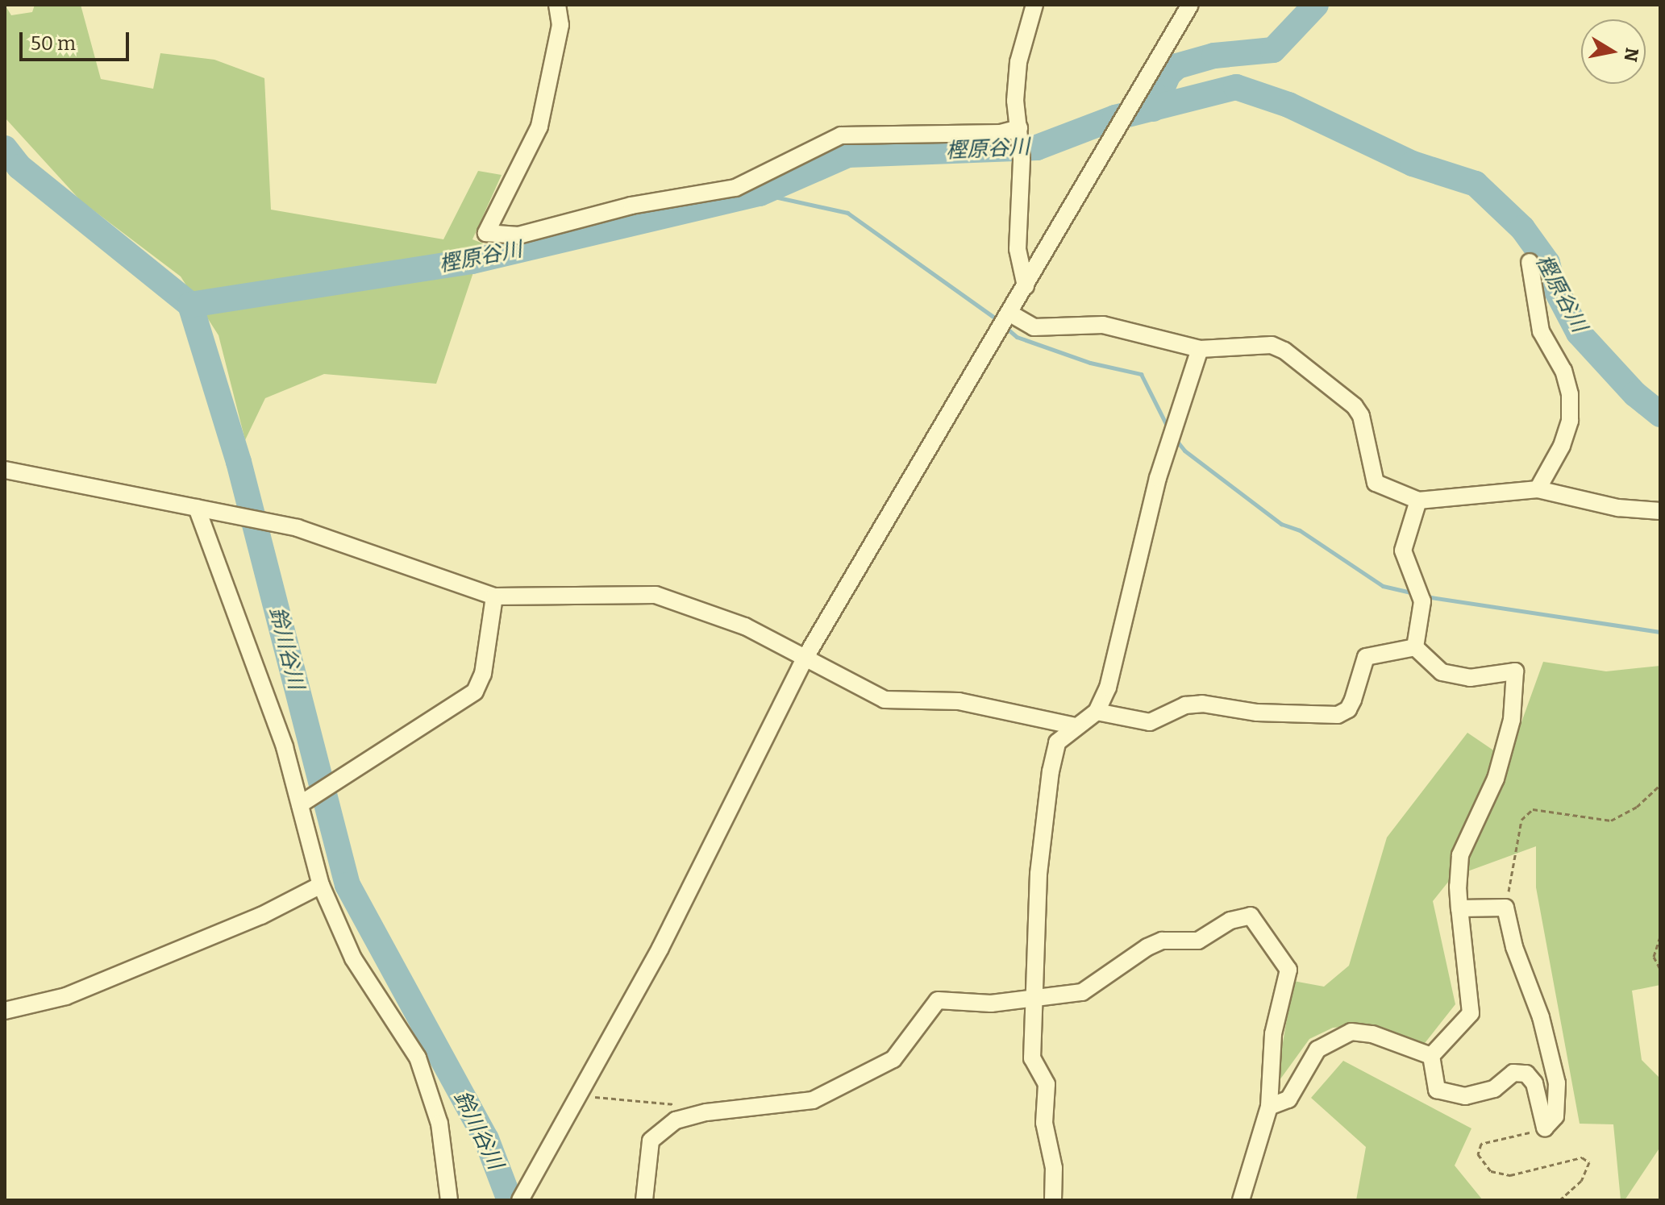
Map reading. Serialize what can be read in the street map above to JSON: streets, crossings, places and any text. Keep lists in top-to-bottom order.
{
  "water": ["樫原谷川", "鈴川谷川"],
  "scale_bar": "50 m",
  "north": "right"
}
